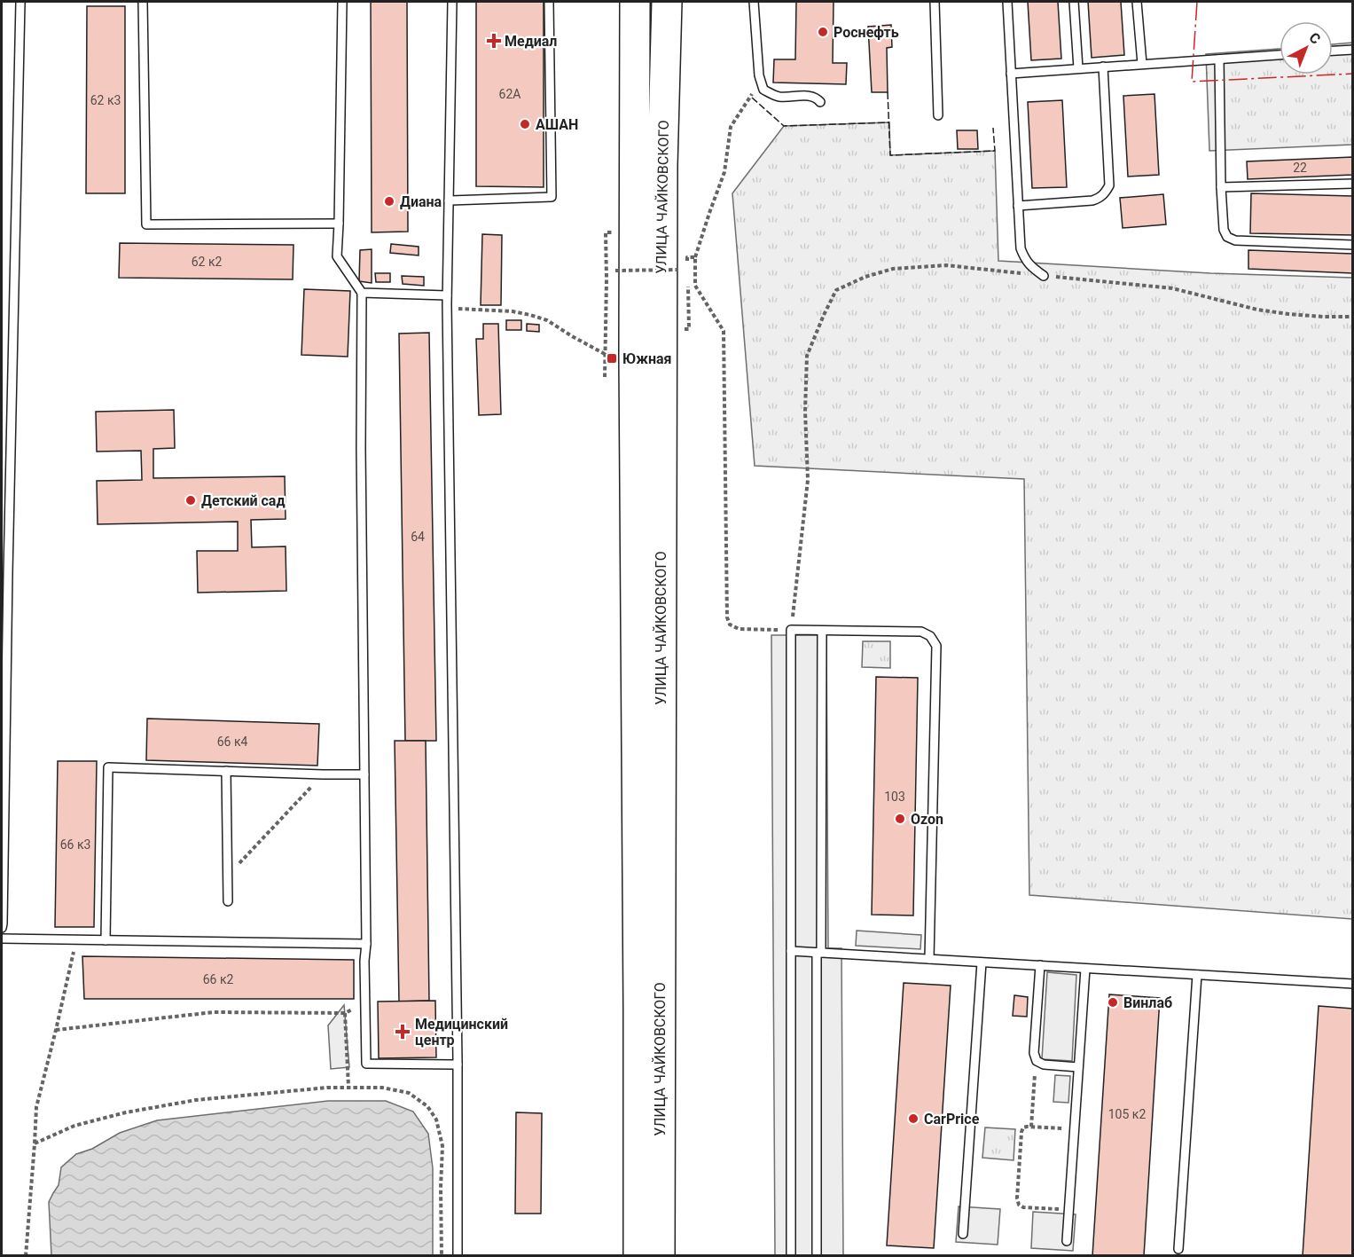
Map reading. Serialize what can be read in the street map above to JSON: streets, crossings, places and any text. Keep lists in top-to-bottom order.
{
  "streets": {
    "highway": ["УЛИЦА ЧАЙКОВСКОГО"]
  },
  "places": {
    "other": [
      "Роснефть",
      "AШАН",
      "Диана",
      "Детский сад",
      "Ozon",
      "Винлаб",
      "CarPrice"
    ],
    "health": ["Медиал", "Медицинский центр"],
    "transit": ["Южная"]
  },
  "house_numbers": [
    "62А",
    "62 к3",
    "22",
    "62 к2",
    "64",
    "66 к4",
    "103",
    "66 к3",
    "66 к2",
    "105 к2"
  ],
  "north": "top right"
}
